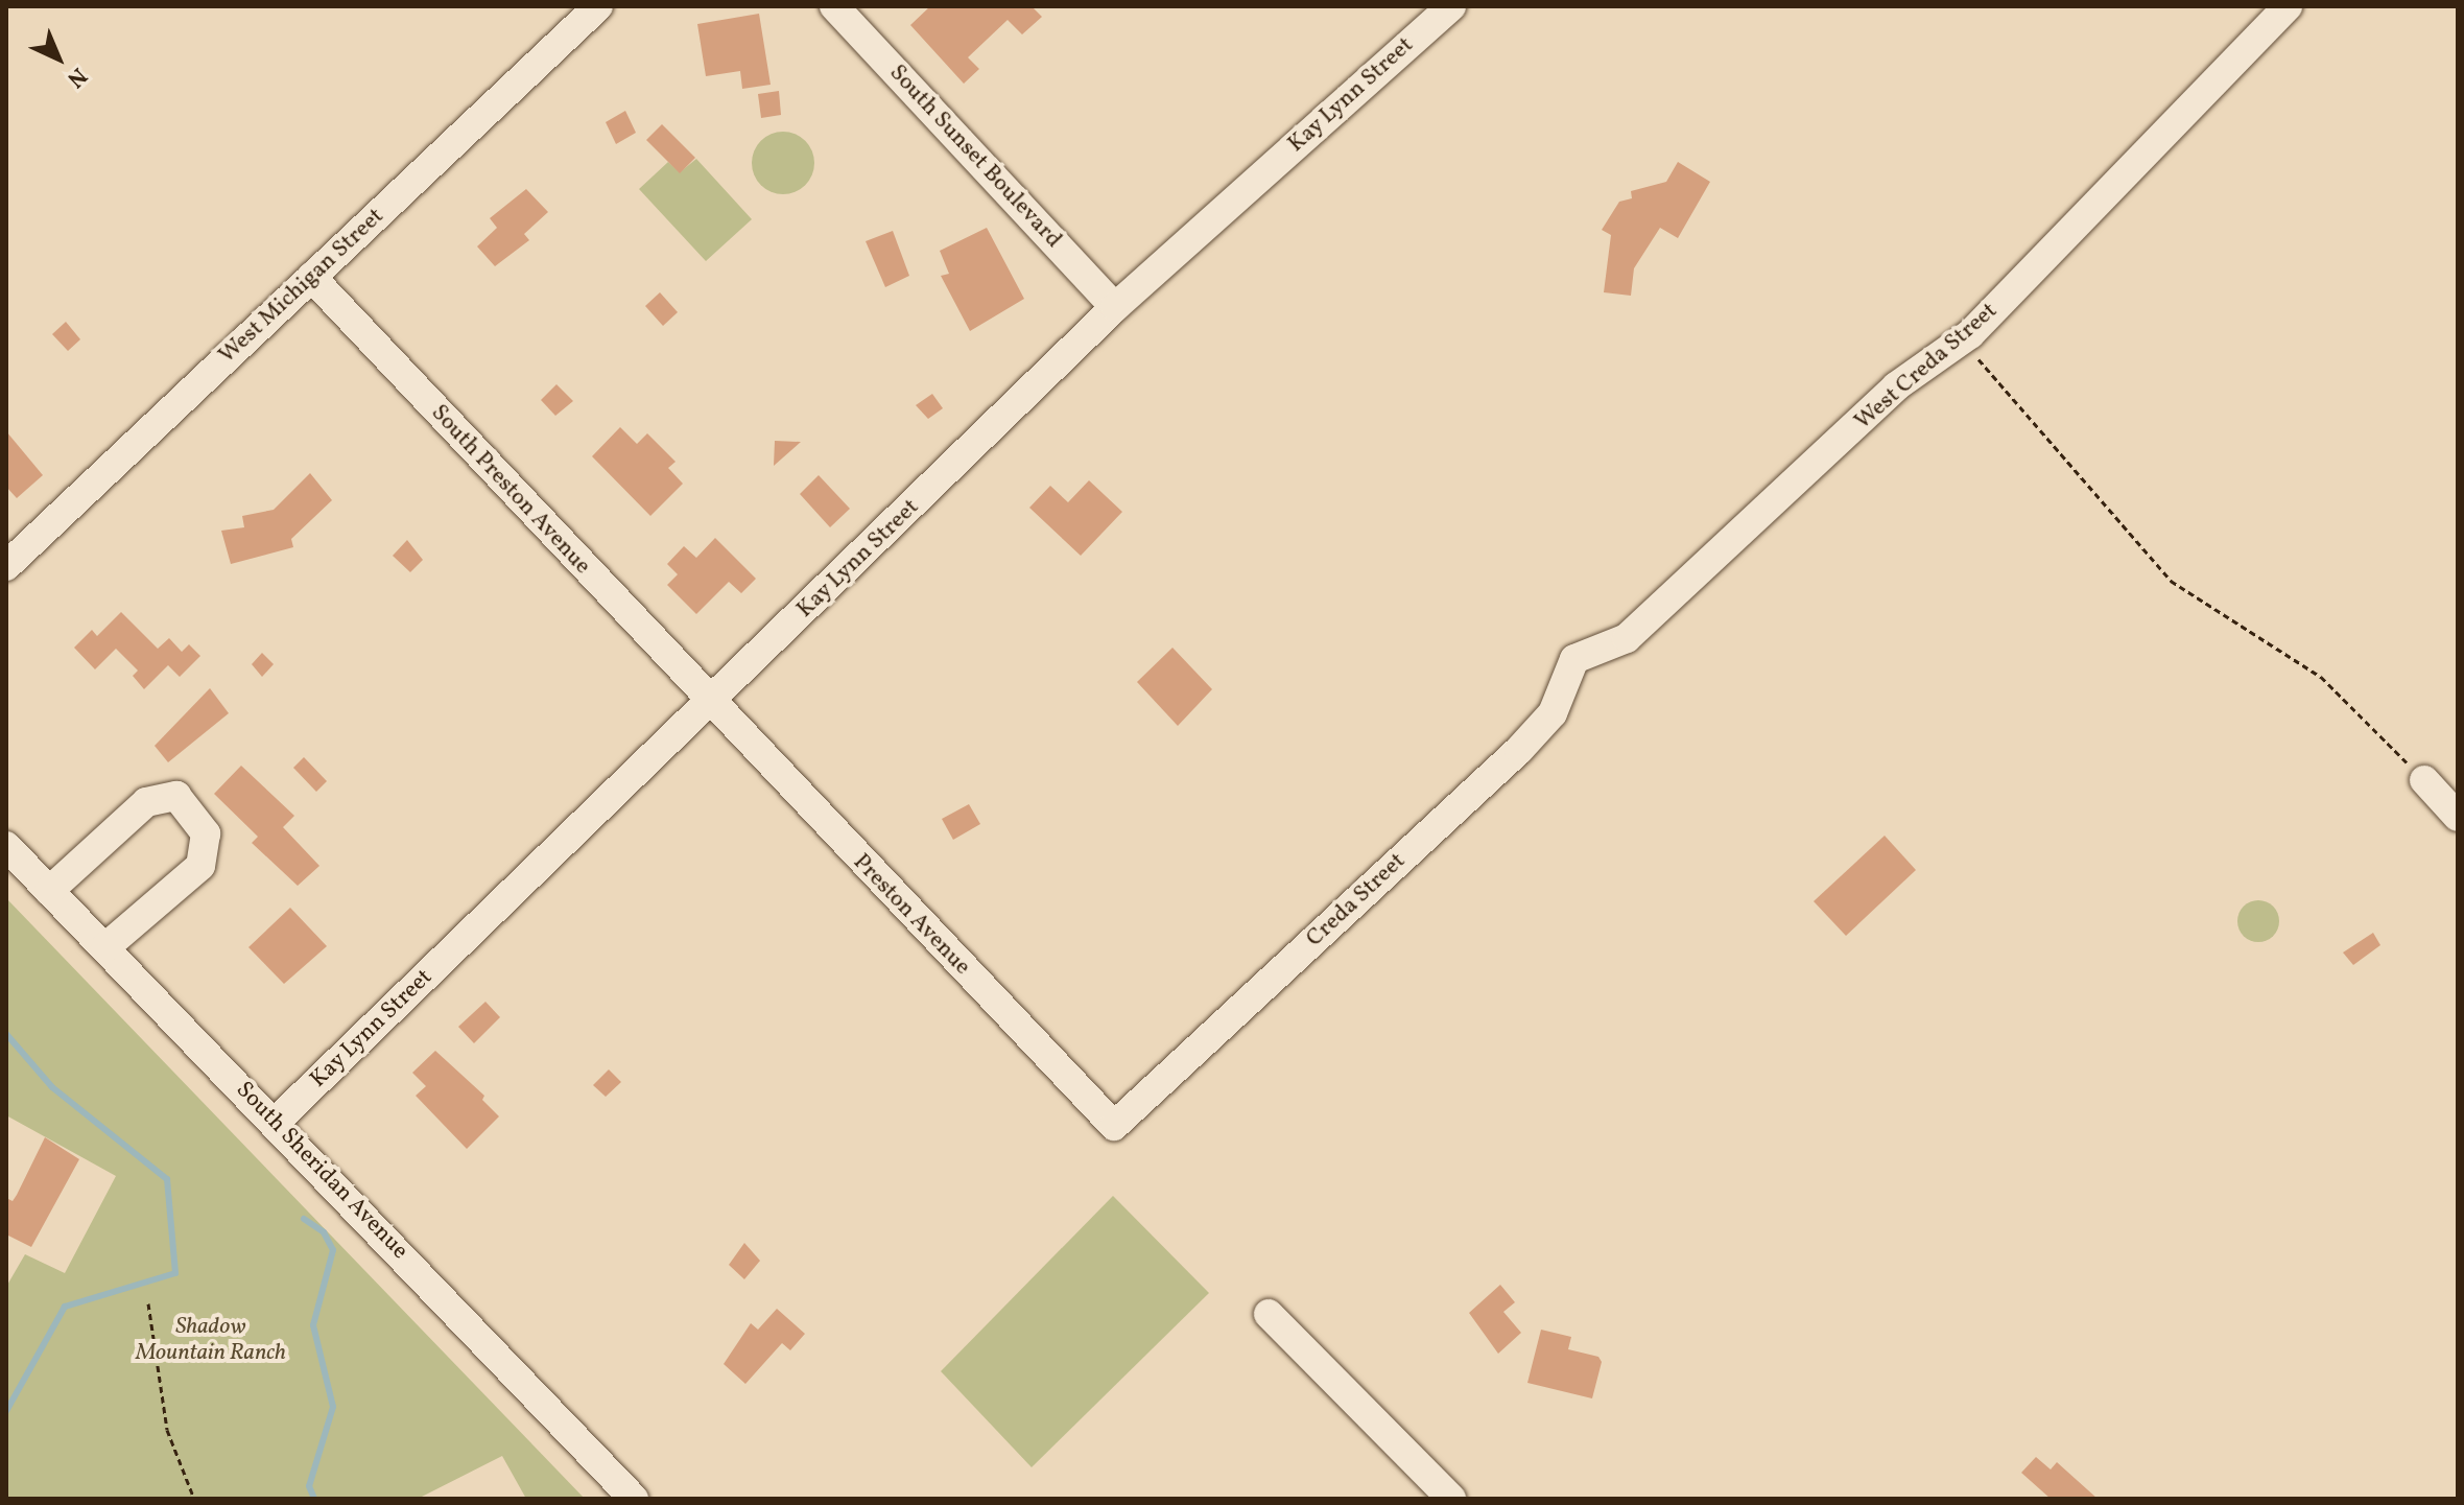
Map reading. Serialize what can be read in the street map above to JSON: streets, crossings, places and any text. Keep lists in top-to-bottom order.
{
  "streets": {
    "street": [
      "Kay Lynn Street",
      "South Sunset Boulevard",
      "West Michigan Street",
      "West Creda Street",
      "South Preston Avenue",
      "Creda Street",
      "Preston Avenue",
      "South Sheridan Avenue"
    ]
  },
  "crossings": [
    ["Kay Lynn Street", "South Sunset Boulevard"],
    ["Kay Lynn Street", "South Preston Avenue"],
    ["Kay Lynn Street", "Preston Avenue"],
    ["Kay Lynn Street", "South Sheridan Avenue"],
    ["West Michigan Street", "South Preston Avenue"],
    ["West Creda Street", "Creda Street"],
    ["South Preston Avenue", "Preston Avenue"],
    ["Creda Street", "Preston Avenue"]
  ],
  "parks": ["Shadow Mountain Ranch"],
  "north": "bottom right"
}
